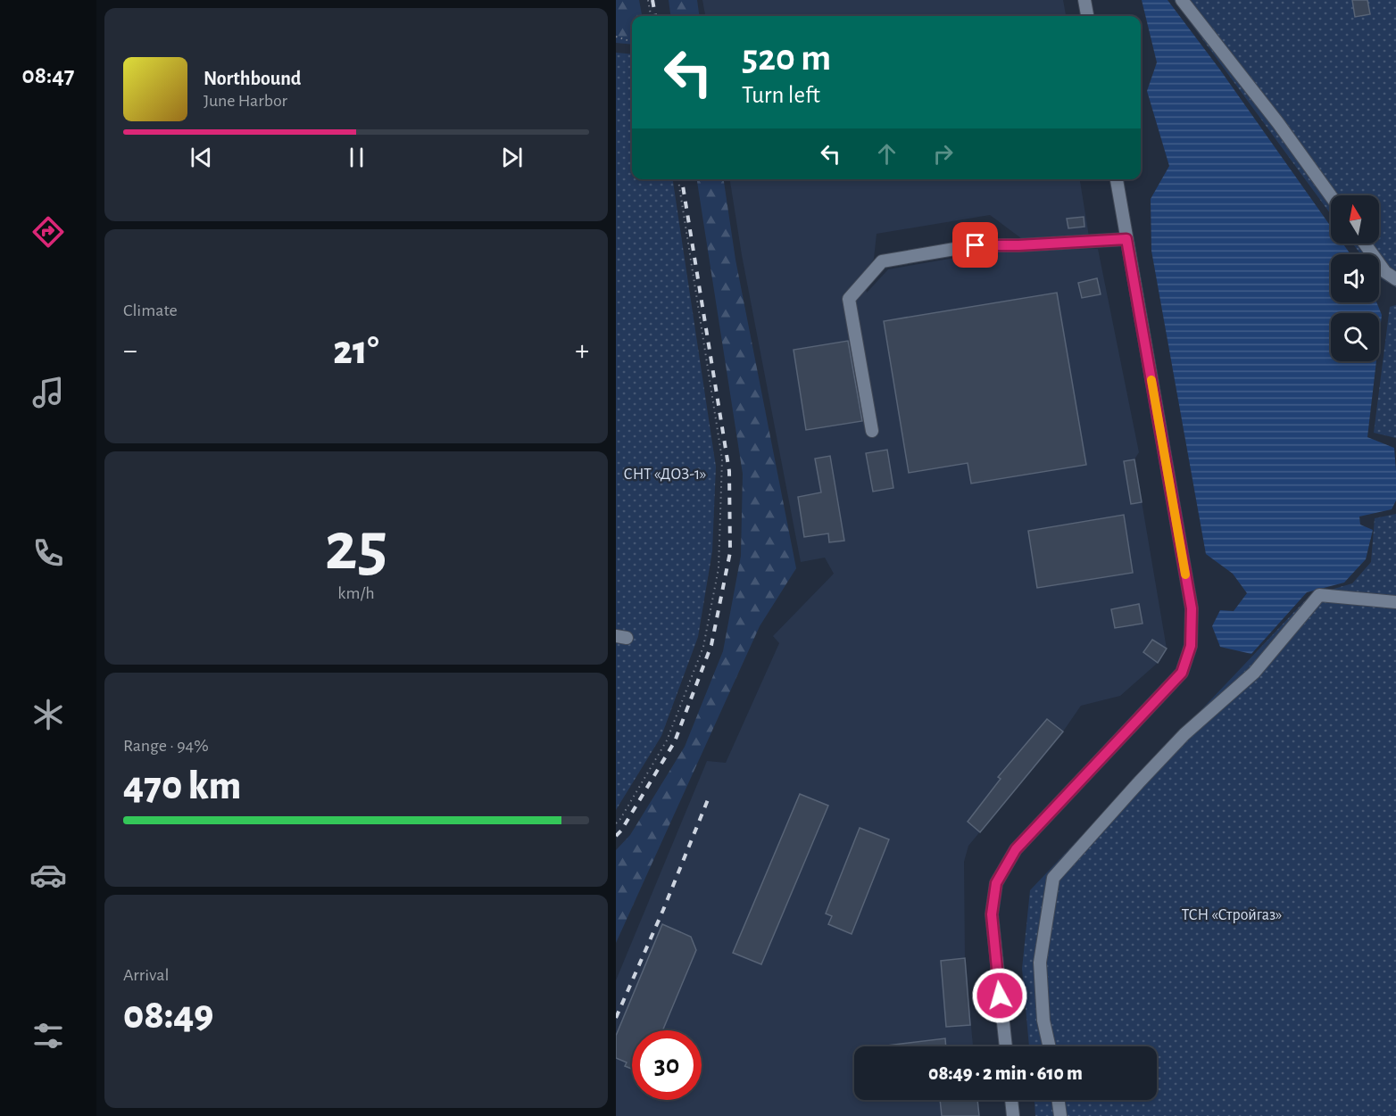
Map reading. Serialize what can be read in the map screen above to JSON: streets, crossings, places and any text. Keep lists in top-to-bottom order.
{
  "parks": ["СНТ «ДОЗ-1»", "ТСН «Стройгаз»"],
  "north": "top",
  "page": {
    "tabs": "08:47",
    "turn": ["520 m", "Turn left"],
    "song": ["Northbound", "June Harbor"],
    "tile": [
      "Climate",
      ["25", "km/h"],
      ["Range · 94%", "470 km"],
      ["Arrival", "08:49"]
    ],
    "heat": ["−", "21°", "+"],
    "limit": "30",
    "trip": "08:49 · 2 min · 610 m"
  }
}
